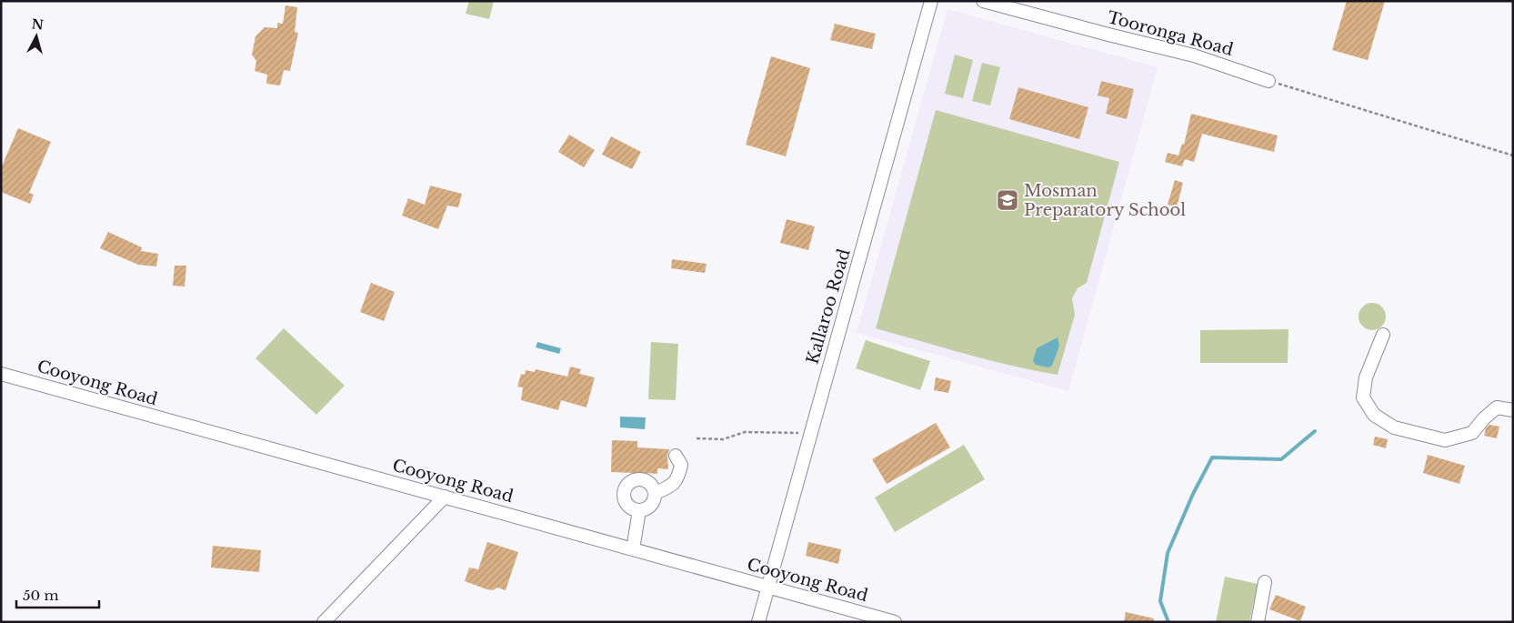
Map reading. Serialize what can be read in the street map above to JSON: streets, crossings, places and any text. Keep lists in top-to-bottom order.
{
  "streets": {
    "street": ["Tooronga Road", "Kallaroo Road", "Cooyong Road"]
  },
  "crossings": [
    ["Kallaroo Road", "Cooyong Road"]
  ],
  "places": {
    "school or university": ["Mosman Preparatory School"]
  },
  "scale_bar": "50 m",
  "north": "top"
}
